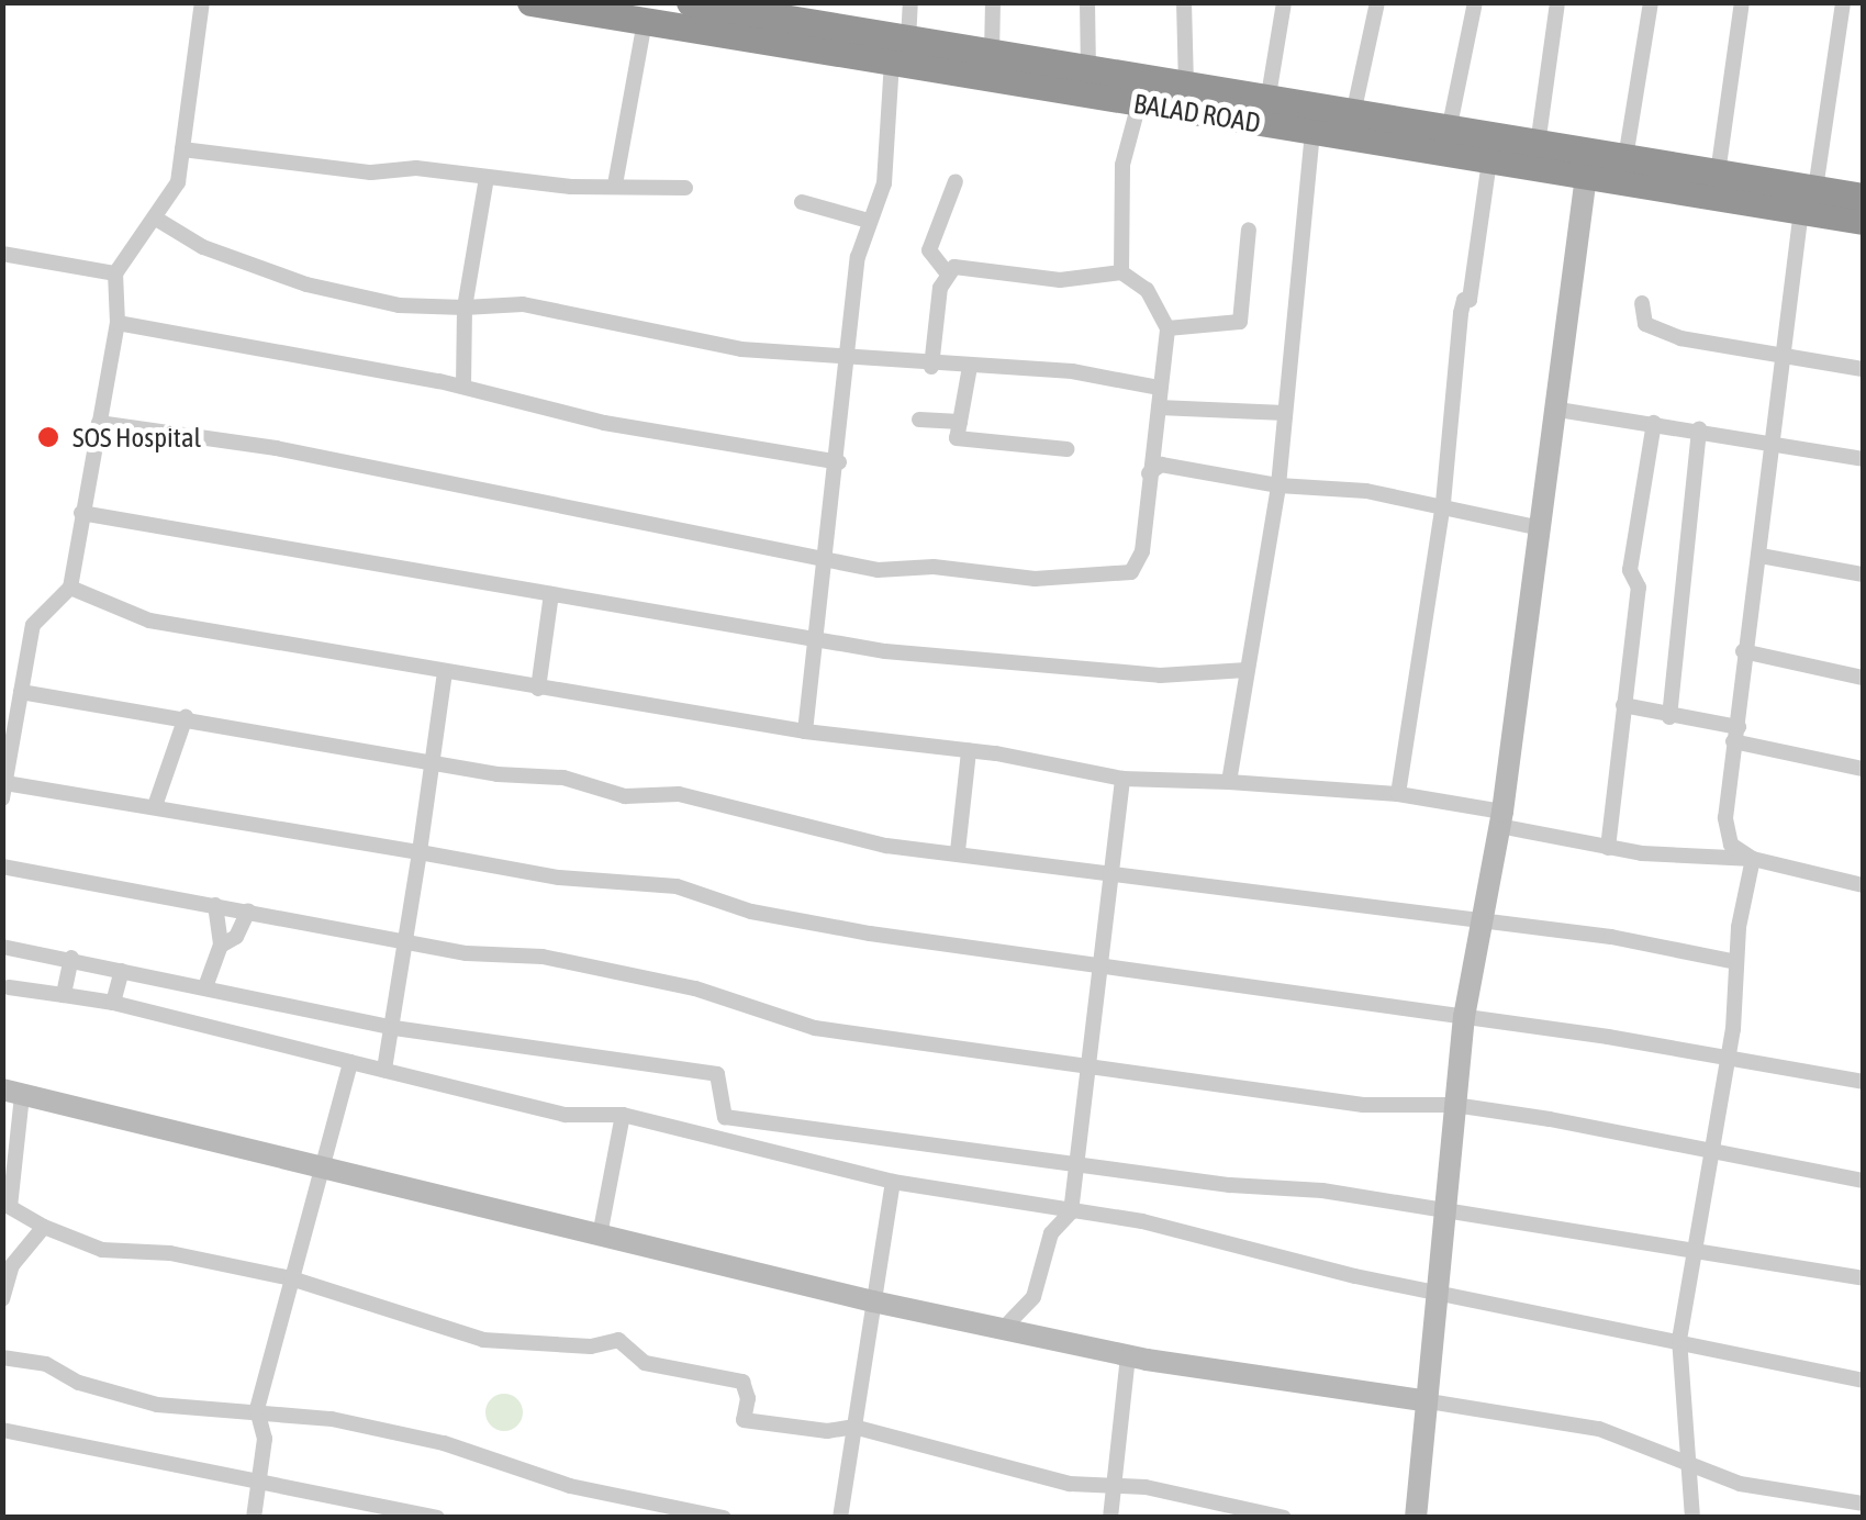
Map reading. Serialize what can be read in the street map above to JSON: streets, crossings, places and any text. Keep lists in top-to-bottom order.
{
  "streets": {
    "highway": ["BALAD ROAD"]
  },
  "places": ["SOS Hospital"]
}
